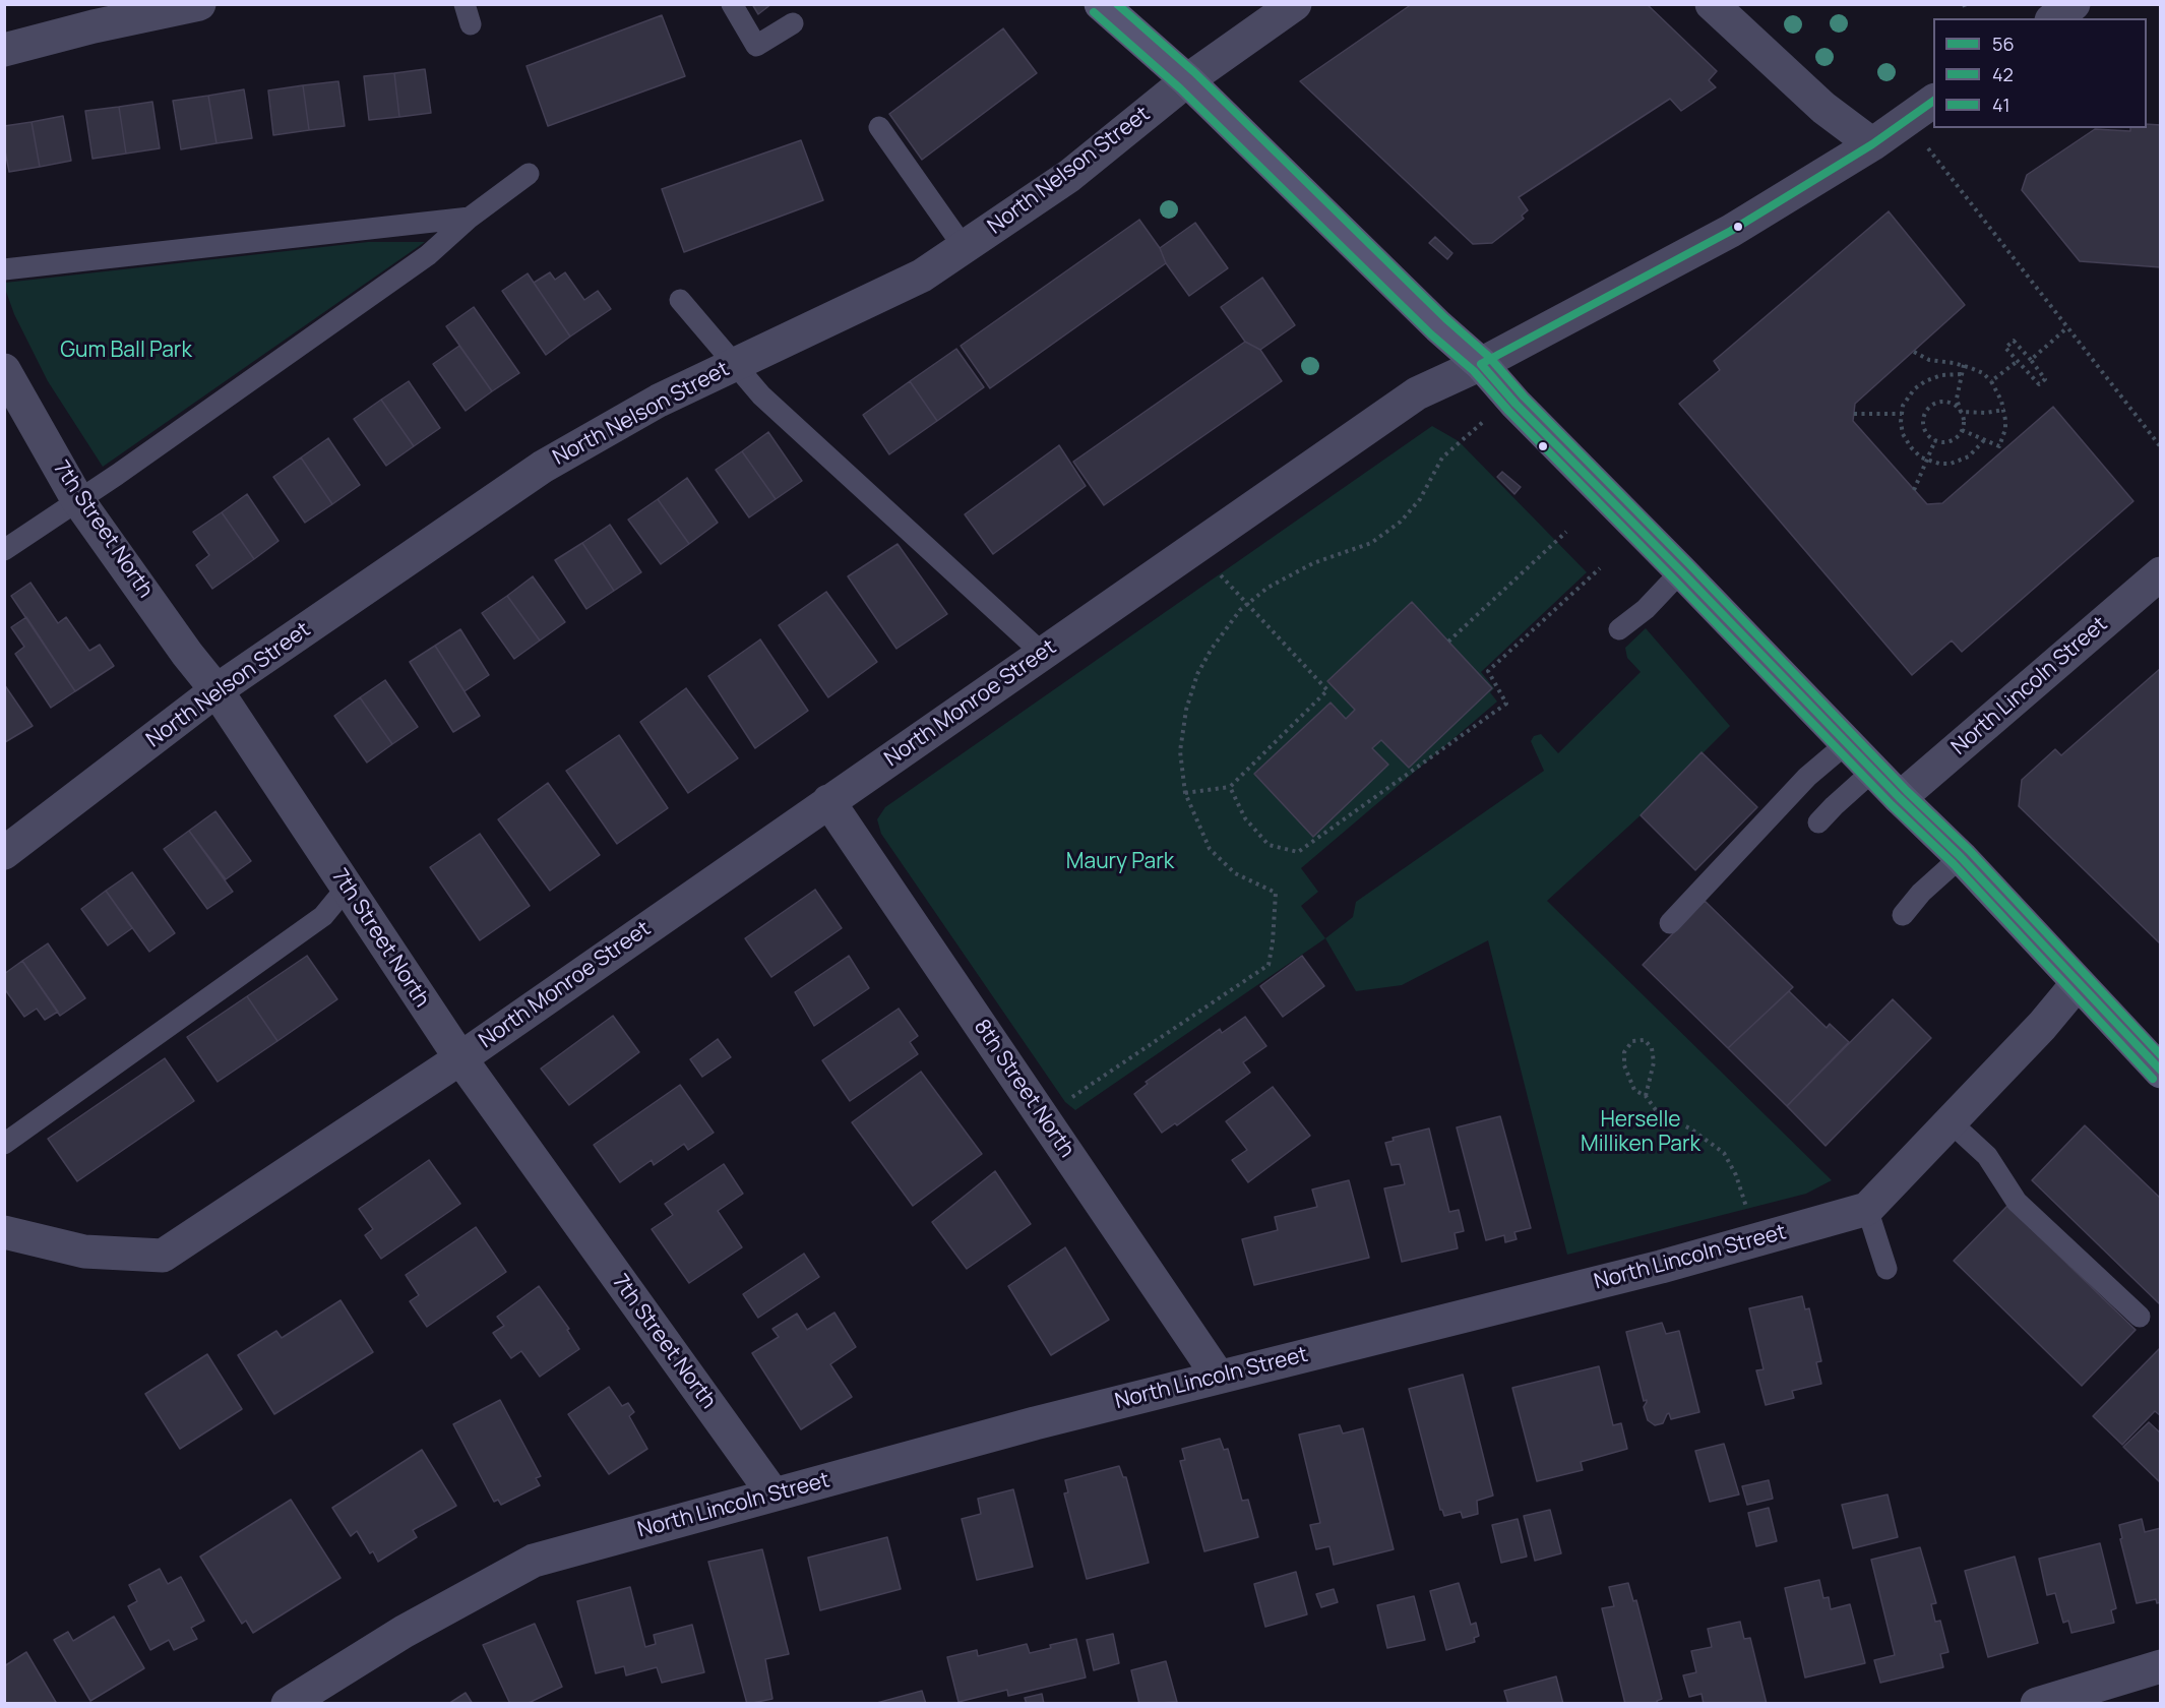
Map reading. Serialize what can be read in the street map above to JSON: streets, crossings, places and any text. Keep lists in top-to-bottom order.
{
  "streets": {
    "street": [
      "North Nelson Street",
      "7th Street North",
      "North Lincoln Street",
      "North Monroe Street",
      "8th Street North"
    ]
  },
  "crossings": [
    ["North Nelson Street", "7th Street North"],
    ["7th Street North", "North Lincoln Street"],
    ["7th Street North", "North Monroe Street"],
    ["North Lincoln Street", "8th Street North"],
    ["North Monroe Street", "8th Street North"]
  ],
  "parks": ["Gum Ball Park", "Maury Park", "Herselle Milliken Park"],
  "lines": ["transit line 41", "transit line 42", "transit line 56"],
  "legend": ["56", "42", "41"]
}
